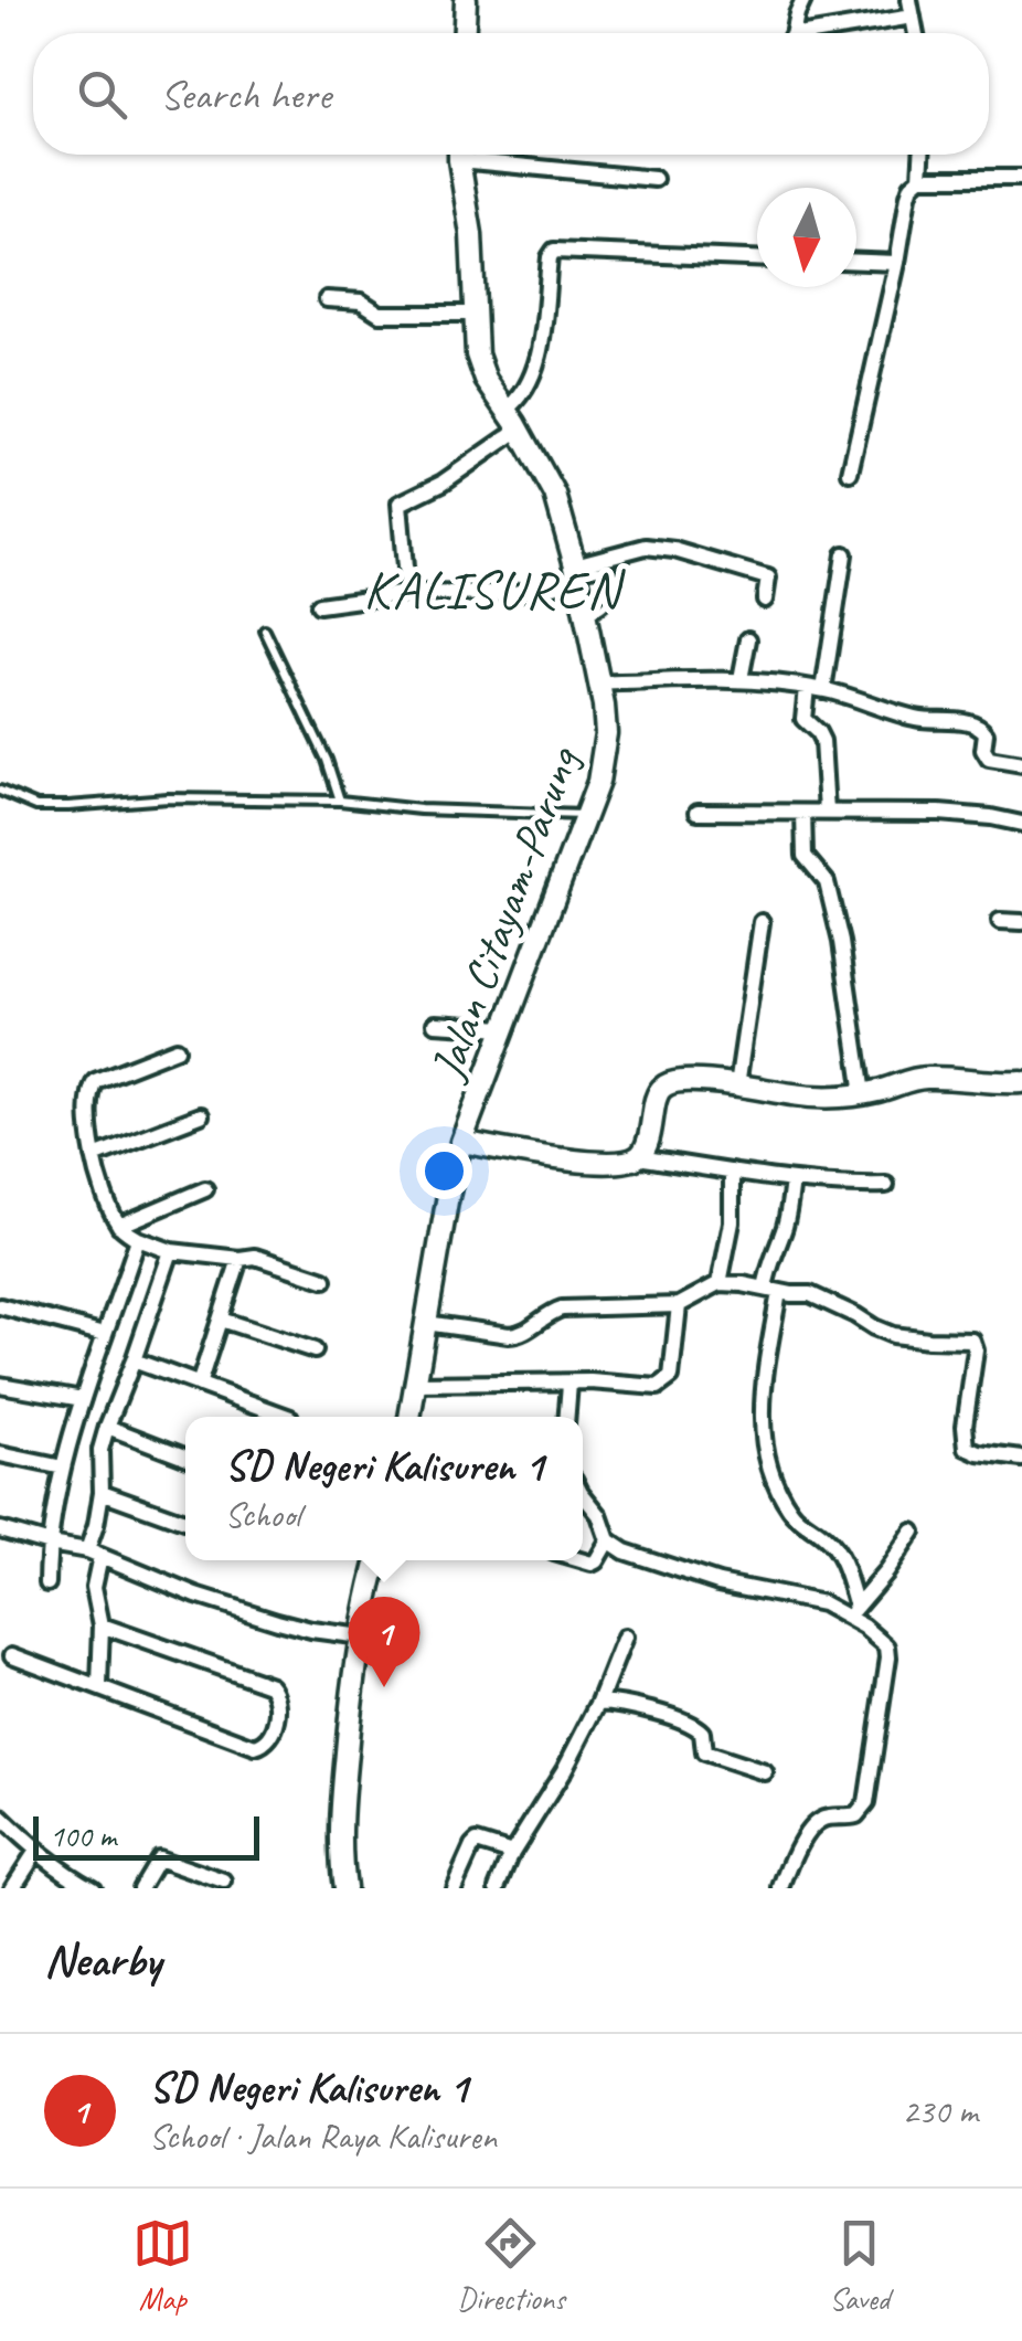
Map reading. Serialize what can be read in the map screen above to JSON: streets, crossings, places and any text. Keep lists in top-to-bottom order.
{
  "streets": {
    "main road": ["Jalan Citayam-Parung"]
  },
  "districts": ["KALISUREN"],
  "scale_bar": "100 m",
  "north": "bottom",
  "page": {
    "search": "Search here",
    "popup": ["SD Negeri Kalisuren 1", "School"],
    "pins": "1",
    "scale": "100 m",
    "heading": "Nearby",
    "list": [
      {
        "mark": "1",
        "name": "SD Negeri Kalisuren 1",
        "note": "School · Jalan Raya Kalisuren",
        "value": "230 m"
      }
    ],
    "nav": ["Map", "Directions", "Saved"]
  }
}
